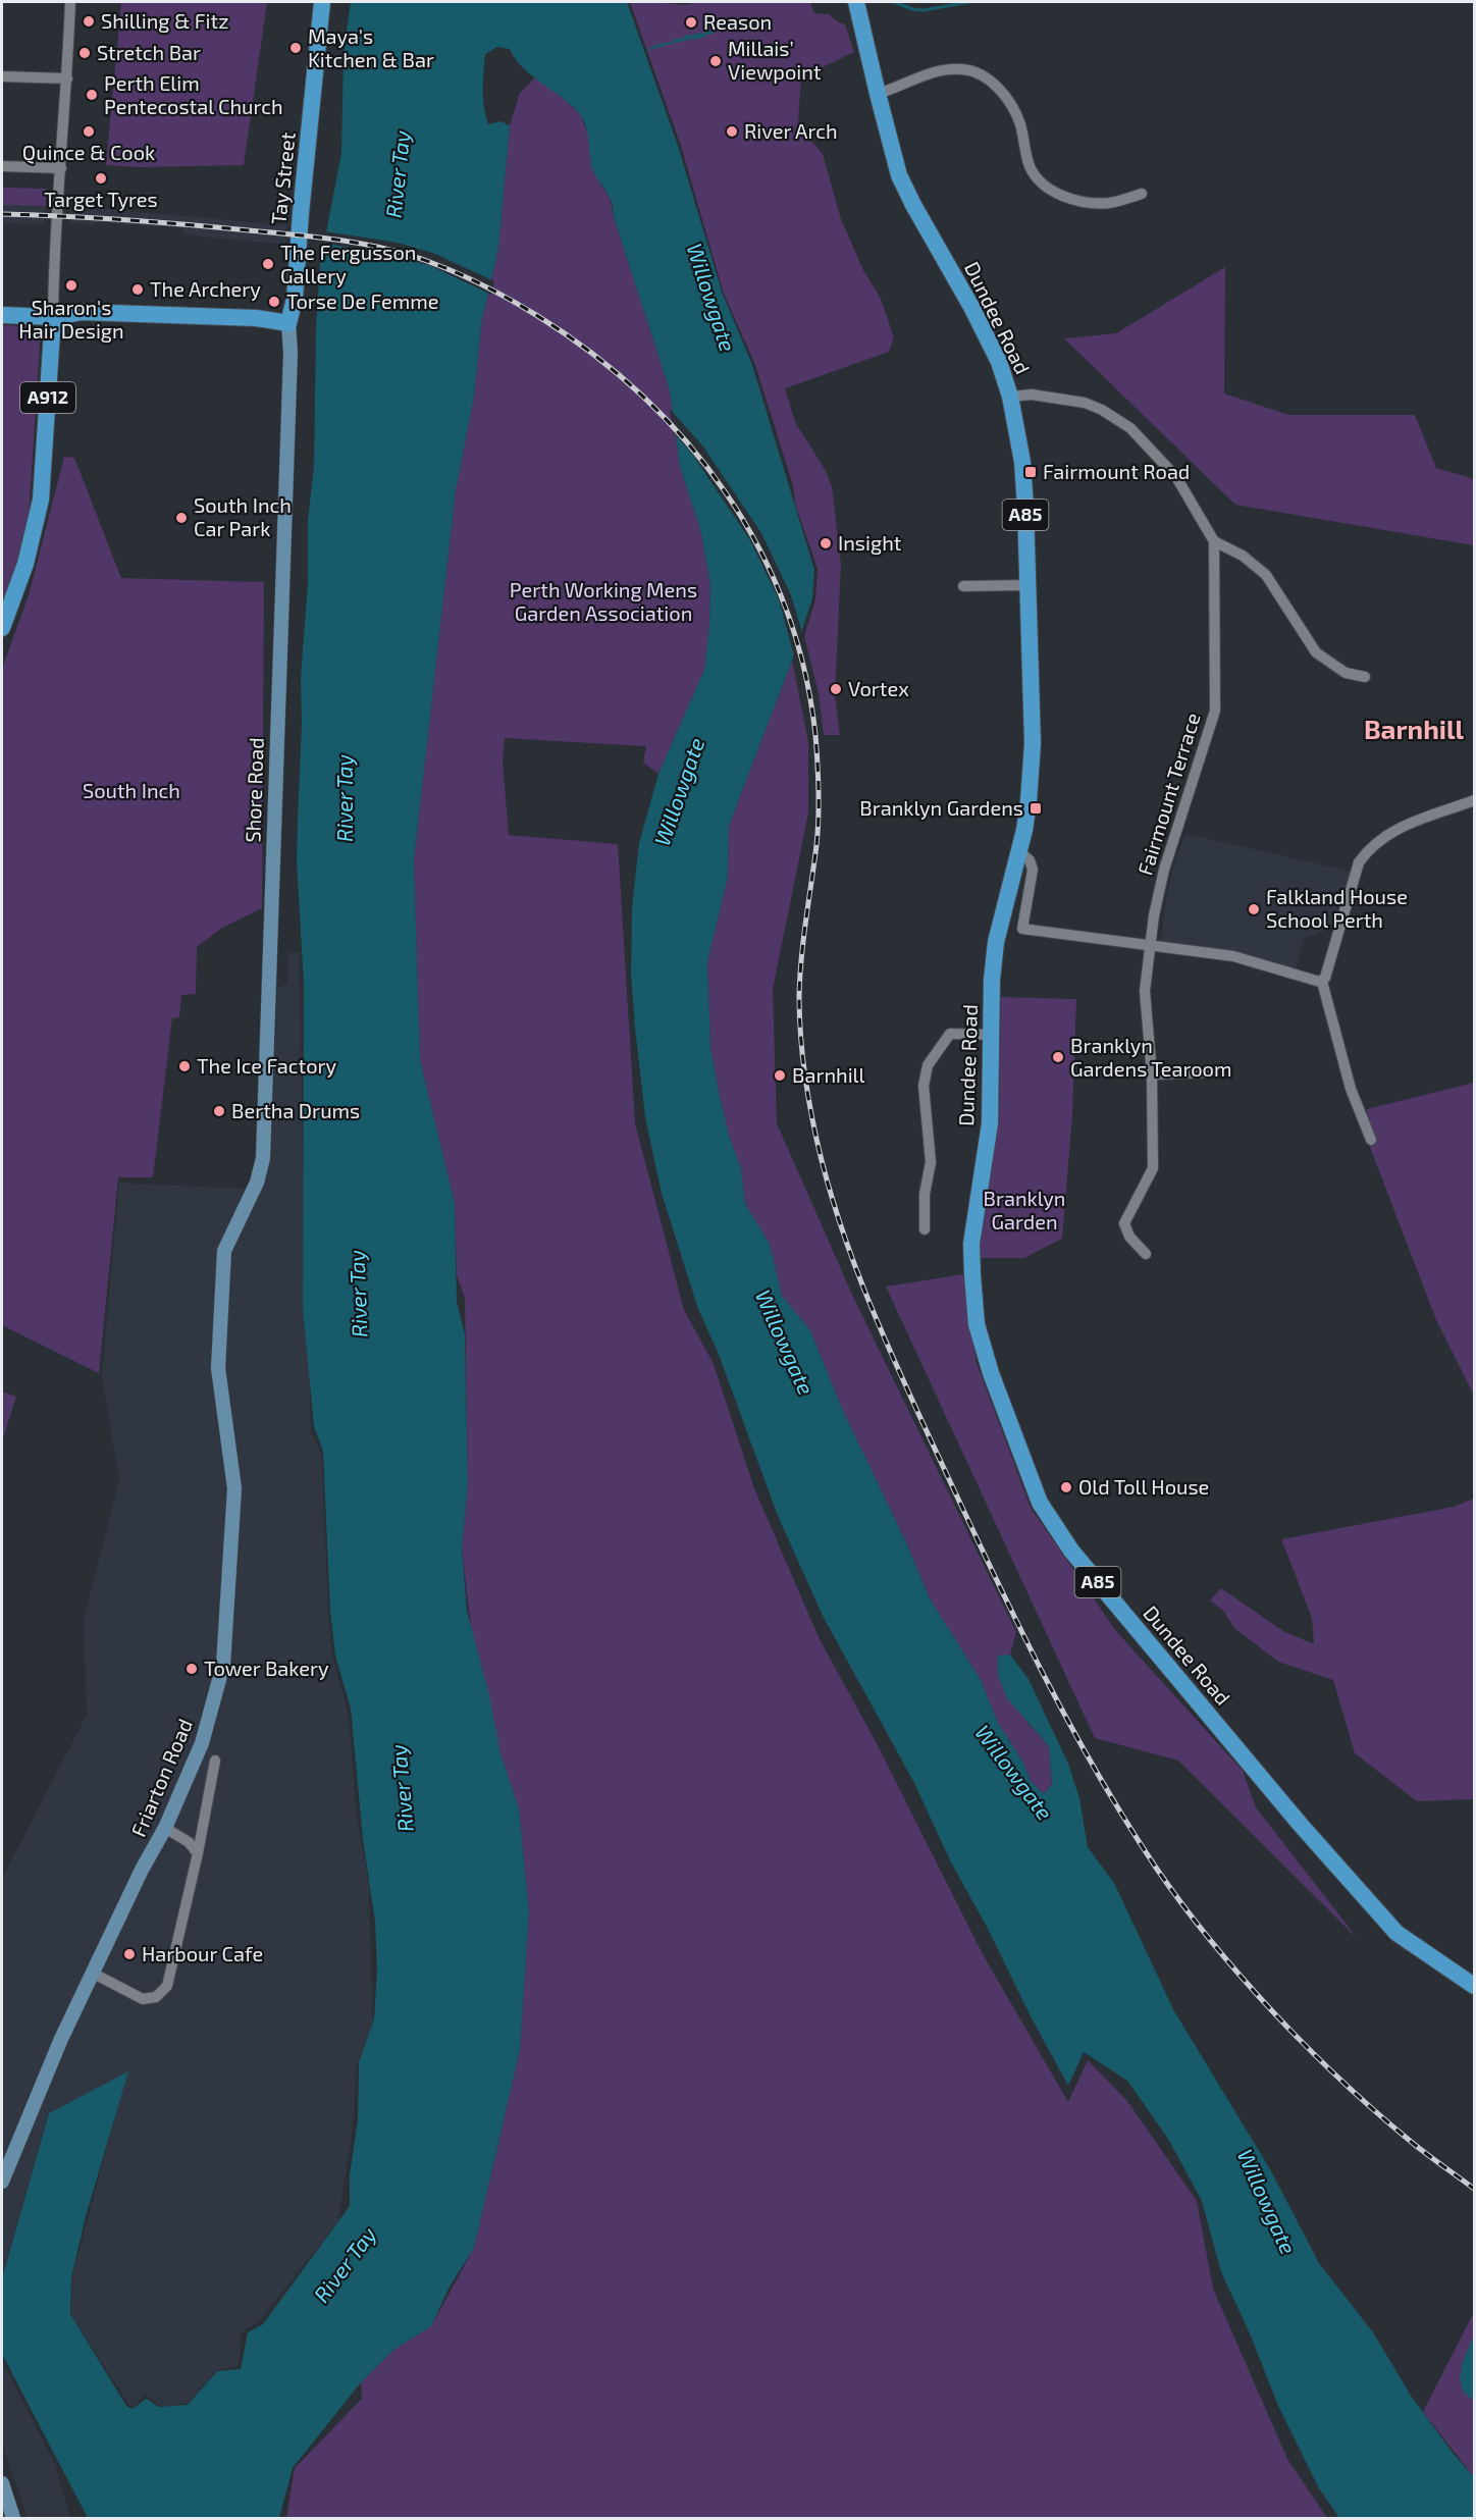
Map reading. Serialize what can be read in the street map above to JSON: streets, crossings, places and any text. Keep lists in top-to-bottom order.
{
  "streets": {
    "main road": [
      "Tay Street",
      "Dundee Road",
      "A912",
      "A85"
    ],
    "street": ["Shore Road", "Fairmount Terrace", "Friarton Road"]
  },
  "crossings": [
    ["Tay Street", "Shore Road"],
    ["Shore Road", "Friarton Road"]
  ],
  "districts": ["Barnhill"],
  "water": ["River Tay", "Willowgate"],
  "parks": ["Perth Working Mens Garden Association", "South Inch", "Branklyn Garden"],
  "places": {
    "other": [
      "Shilling & Fitz",
      "Reason",
      "Maya's Kitchen & Bar",
      "Stretch Bar",
      "Millais’ Viewpoint",
      "Perth Elim Pentecostal Church",
      "Quince & Cook",
      "River Arch",
      "Target Tyres",
      "The Fergusson Gallery",
      "Sharon's Hair Design",
      "The Archery",
      "Torse De Femme",
      "South Inch Car Park",
      "Insight",
      "Vortex",
      "Falkland House School Perth",
      "Branklyn Gardens Tearoom",
      "The Ice Factory",
      "Barnhill",
      "Bertha Drums",
      "Old Toll House",
      "Tower Bakery",
      "Harbour Cafe"
    ],
    "transit": ["Fairmount Road", "Branklyn Gardens"]
  }
}
